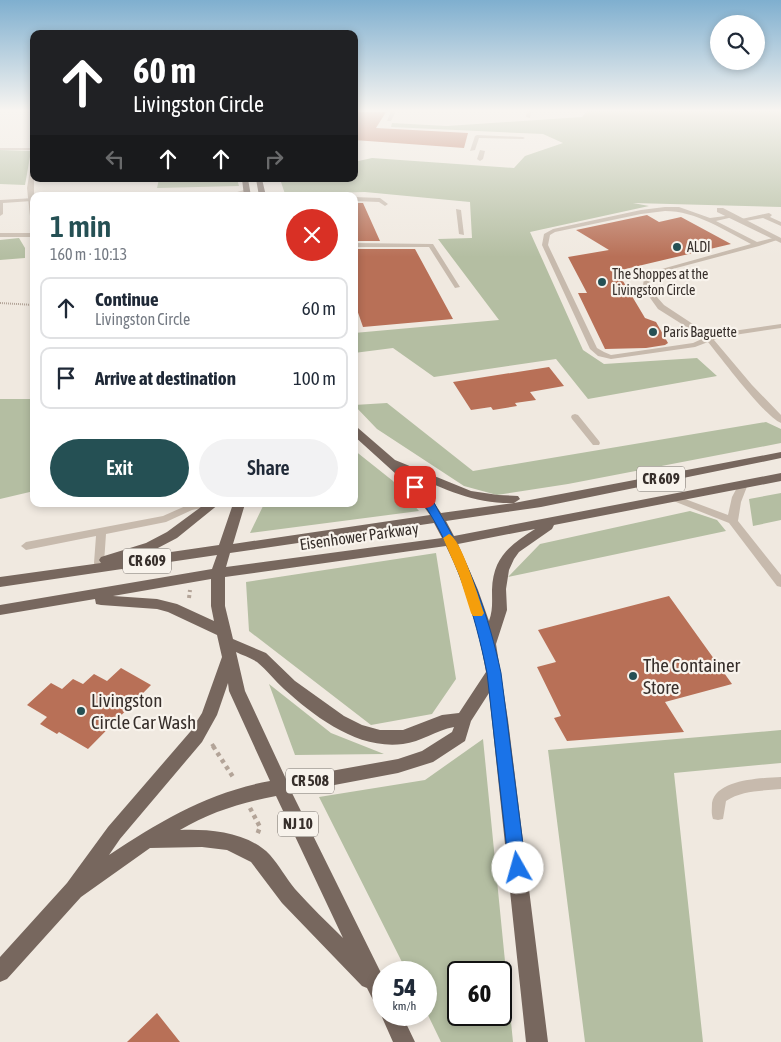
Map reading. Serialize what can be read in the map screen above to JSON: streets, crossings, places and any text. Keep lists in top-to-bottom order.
{
  "streets": {
    "main road": [
      "CR 609",
      "Eisenhower Parkway",
      "CR 508",
      "NJ 10"
    ]
  },
  "crossings": [
    ["Eisenhower Parkway", "NJ 10"],
    ["CR 508", "NJ 10"]
  ],
  "places": [
    "ALDI",
    "The Shoppes at the Livingston Circle",
    "Paris Baguette",
    "The Container Store",
    "Livingston Circle Car Wash"
  ],
  "page": {
    "turn": ["60 m", "Livingston Circle"],
    "heading": ["1 min", "160 m · 10:13"],
    "list": [
      {
        "name": "Continue",
        "note": "Livingston Circle",
        "value": "60 m"
      },
      {
        "name": "Arrive at destination",
        "value": "100 m"
      }
    ],
    "buttons": ["Exit", "Share"],
    "speed": "54 km/h",
    "limit": "60"
  }
}
